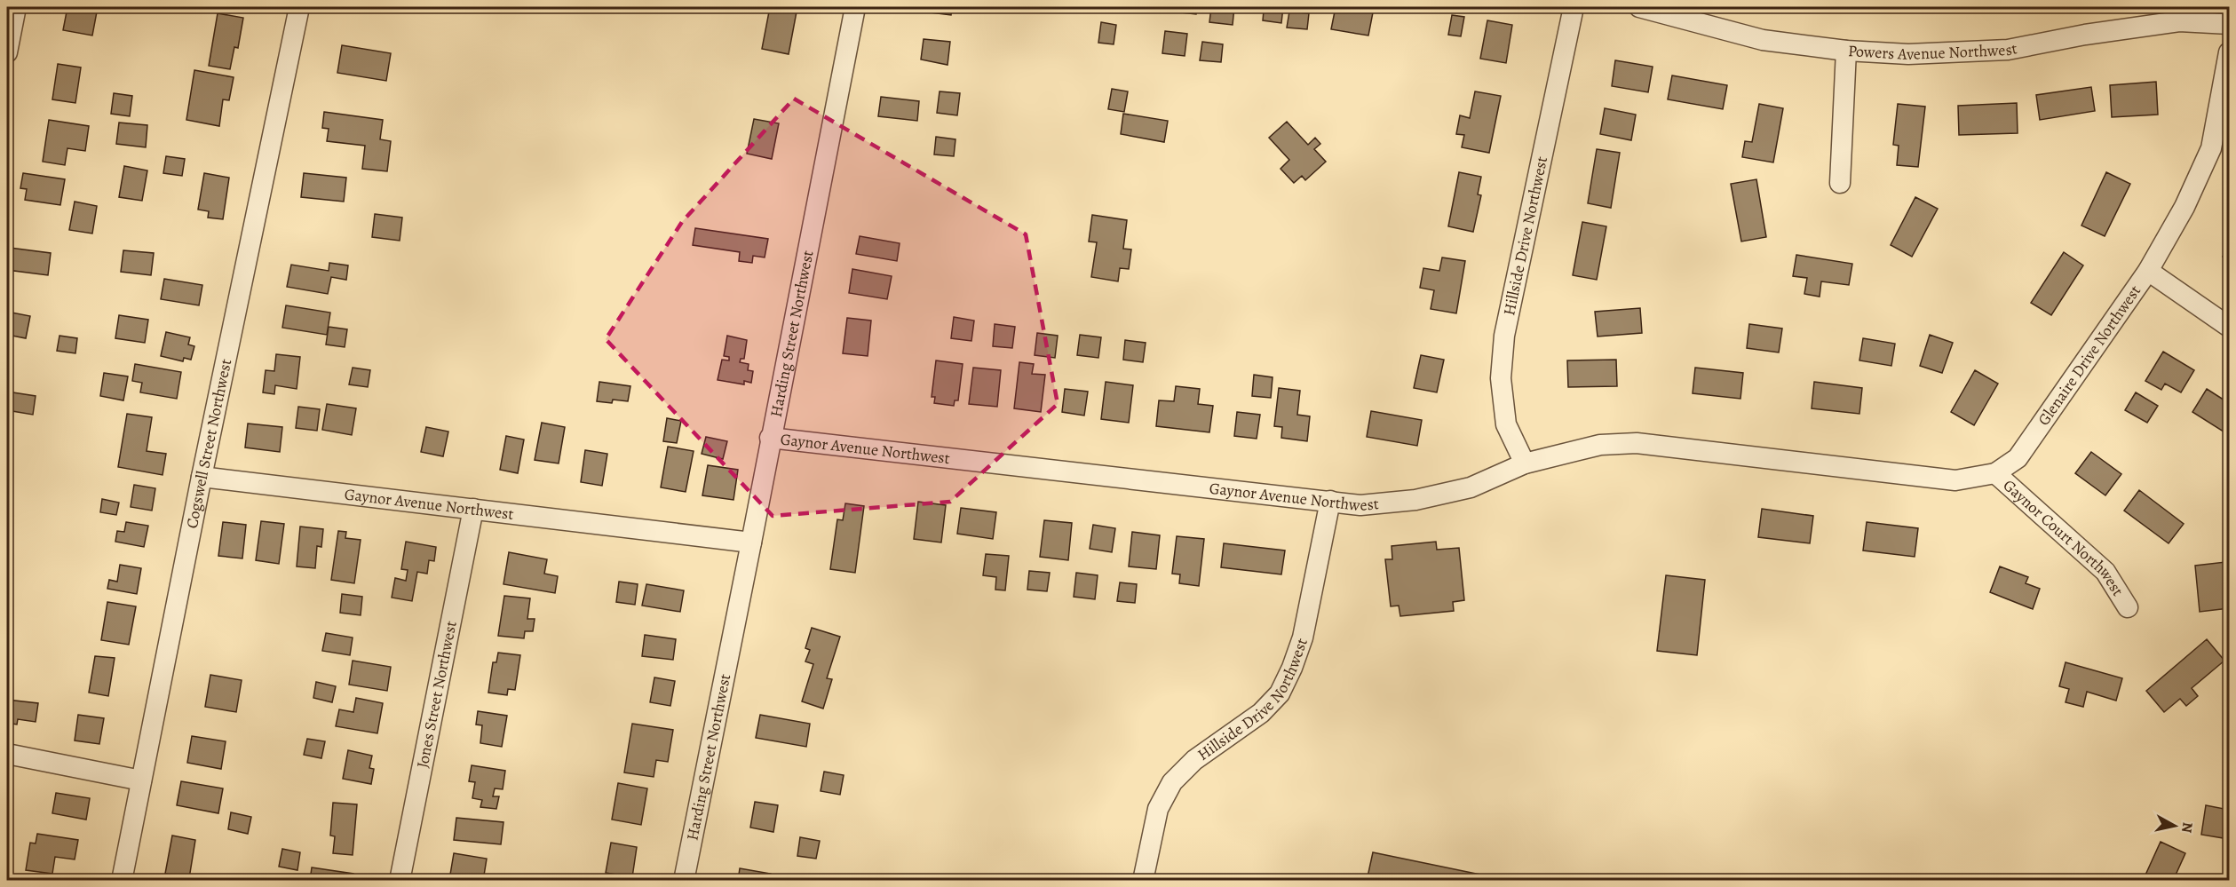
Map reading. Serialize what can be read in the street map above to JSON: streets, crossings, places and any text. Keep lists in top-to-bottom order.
{
  "streets": {
    "street": [
      "Powers Avenue Northwest",
      "Hillside Drive Northwest",
      "Harding Street Northwest",
      "Glenaire Drive Northwest",
      "Cogswell Street Northwest",
      "Gaynor Avenue Northwest",
      "Gaynor Court Northwest",
      "Jones Street Northwest"
    ]
  },
  "crossings": [
    ["Hillside Drive Northwest", "Gaynor Avenue Northwest"],
    ["Harding Street Northwest", "Gaynor Avenue Northwest"],
    ["Glenaire Drive Northwest", "Gaynor Avenue Northwest"],
    ["Glenaire Drive Northwest", "Gaynor Court Northwest"],
    ["Cogswell Street Northwest", "Gaynor Avenue Northwest"],
    ["Gaynor Avenue Northwest", "Jones Street Northwest"]
  ],
  "north": "right"
}
